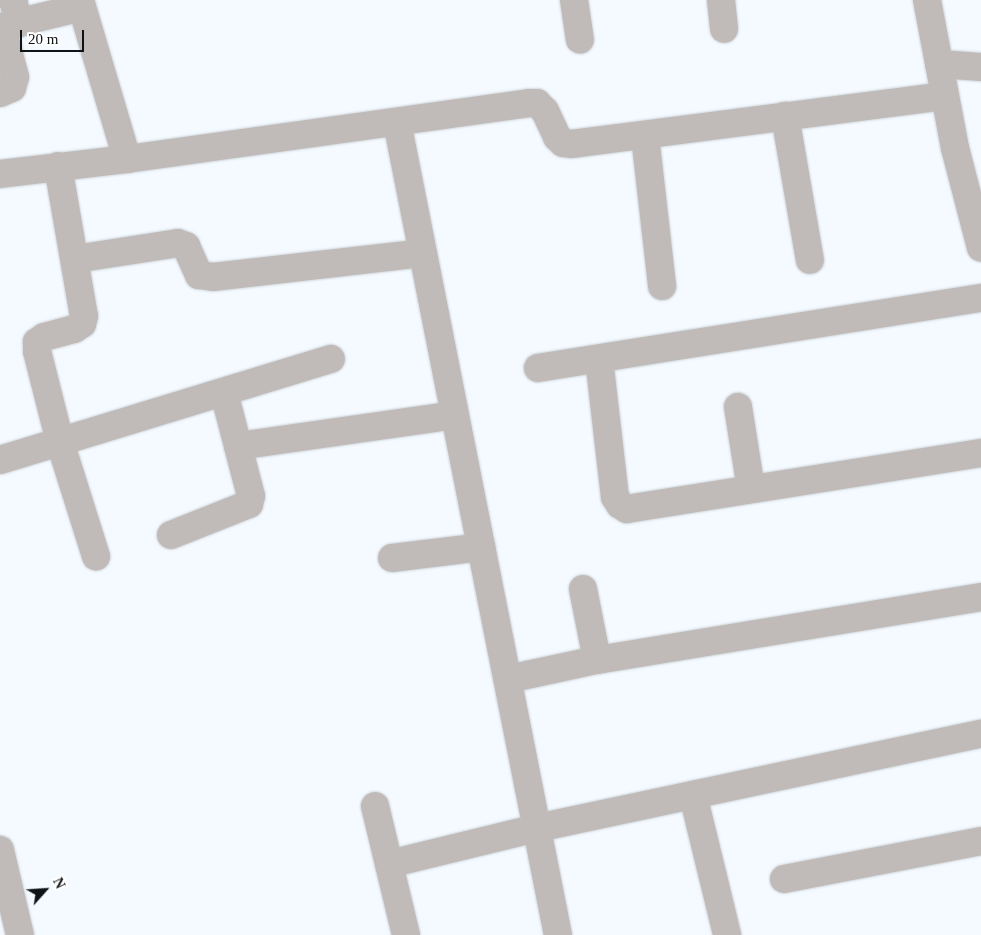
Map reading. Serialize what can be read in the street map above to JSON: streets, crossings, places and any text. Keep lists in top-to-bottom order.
{
  "scale_bar": "20 m",
  "north": "top right"
}
